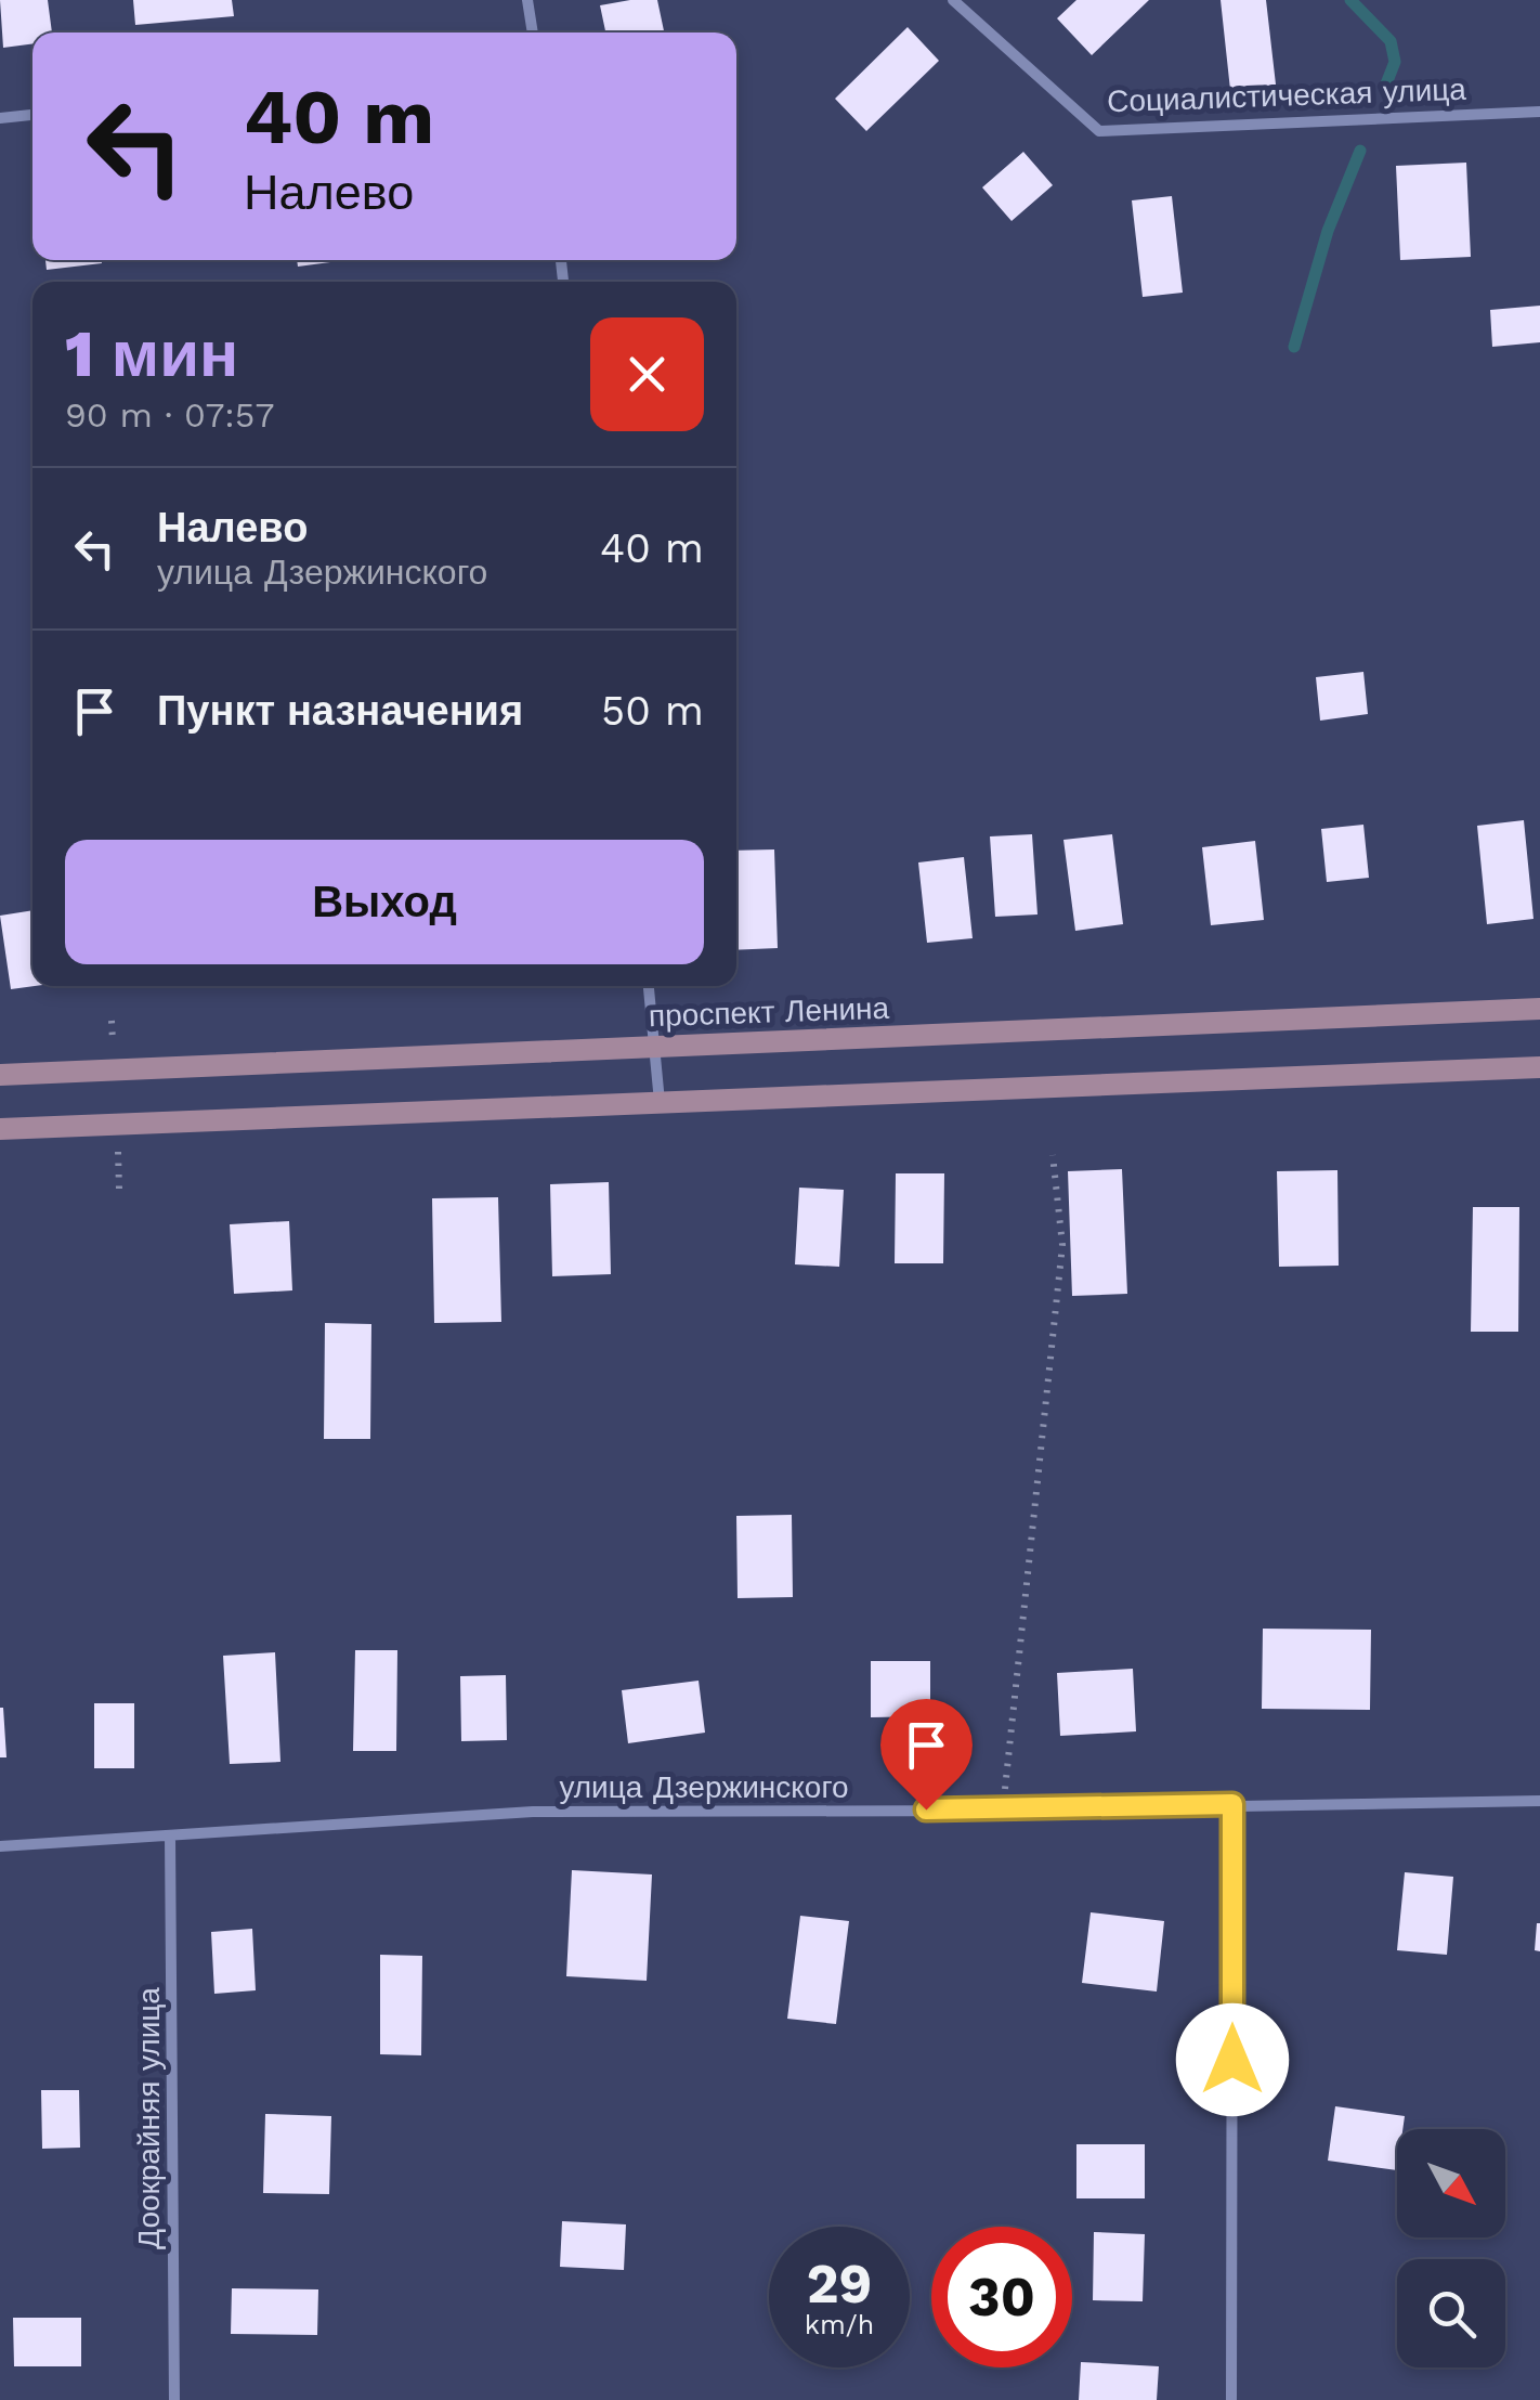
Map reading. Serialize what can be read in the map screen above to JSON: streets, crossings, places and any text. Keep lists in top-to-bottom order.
{
  "streets": {
    "main road": ["проспект Ленина"],
    "street": ["Социалистическая улица", "улица Дзержинского", "Доокрайняя улица"]
  },
  "crossings": [
    ["улица Дзержинского", "Доокрайняя улица"]
  ],
  "north": "bottom right",
  "page": {
    "turn": ["40 m", "Налево"],
    "heading": ["1 мин", "90 m · 07:57"],
    "list": [
      {
        "name": "Налево",
        "note": "улица Дзержинского",
        "value": "40 m"
      },
      {
        "name": "Пункт назначения",
        "value": "50 m"
      }
    ],
    "buttons": "Выход",
    "speed": "29 km/h",
    "limit": "30"
  }
}
